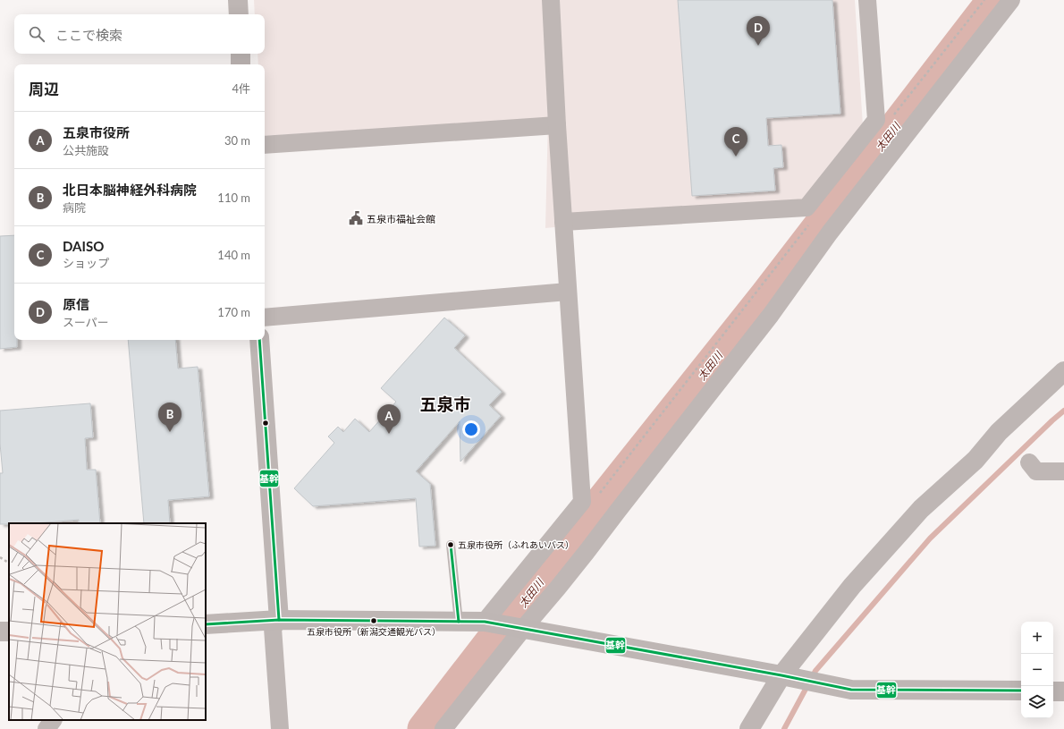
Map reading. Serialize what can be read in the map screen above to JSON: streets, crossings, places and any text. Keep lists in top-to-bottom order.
{
  "districts": ["五泉市"],
  "water": ["太田川"],
  "places": {
    "public building": ["五泉市福祉会館"],
    "other": ["五泉市役所（ふれあいバス）", "五泉市役所（新潟交通観光バス）"]
  },
  "lines": ["transit line 基幹"],
  "page": {
    "search": "ここで検索",
    "pins": [
      "D",
      "C",
      "B",
      "A"
    ],
    "heading": ["周辺", "4件"],
    "list": [
      {
        "mark": "A",
        "name": "五泉市役所",
        "note": "公共施設",
        "value": "30 m"
      },
      {
        "mark": "B",
        "name": "北日本脳神経外科病院",
        "note": "病院",
        "value": "110 m"
      },
      {
        "mark": "C",
        "name": "DAISO",
        "note": "ショップ",
        "value": "140 m"
      },
      {
        "mark": "D",
        "name": "原信",
        "note": "スーパー",
        "value": "170 m"
      }
    ],
    "map_buttons": ["+", "−"]
  }
}
